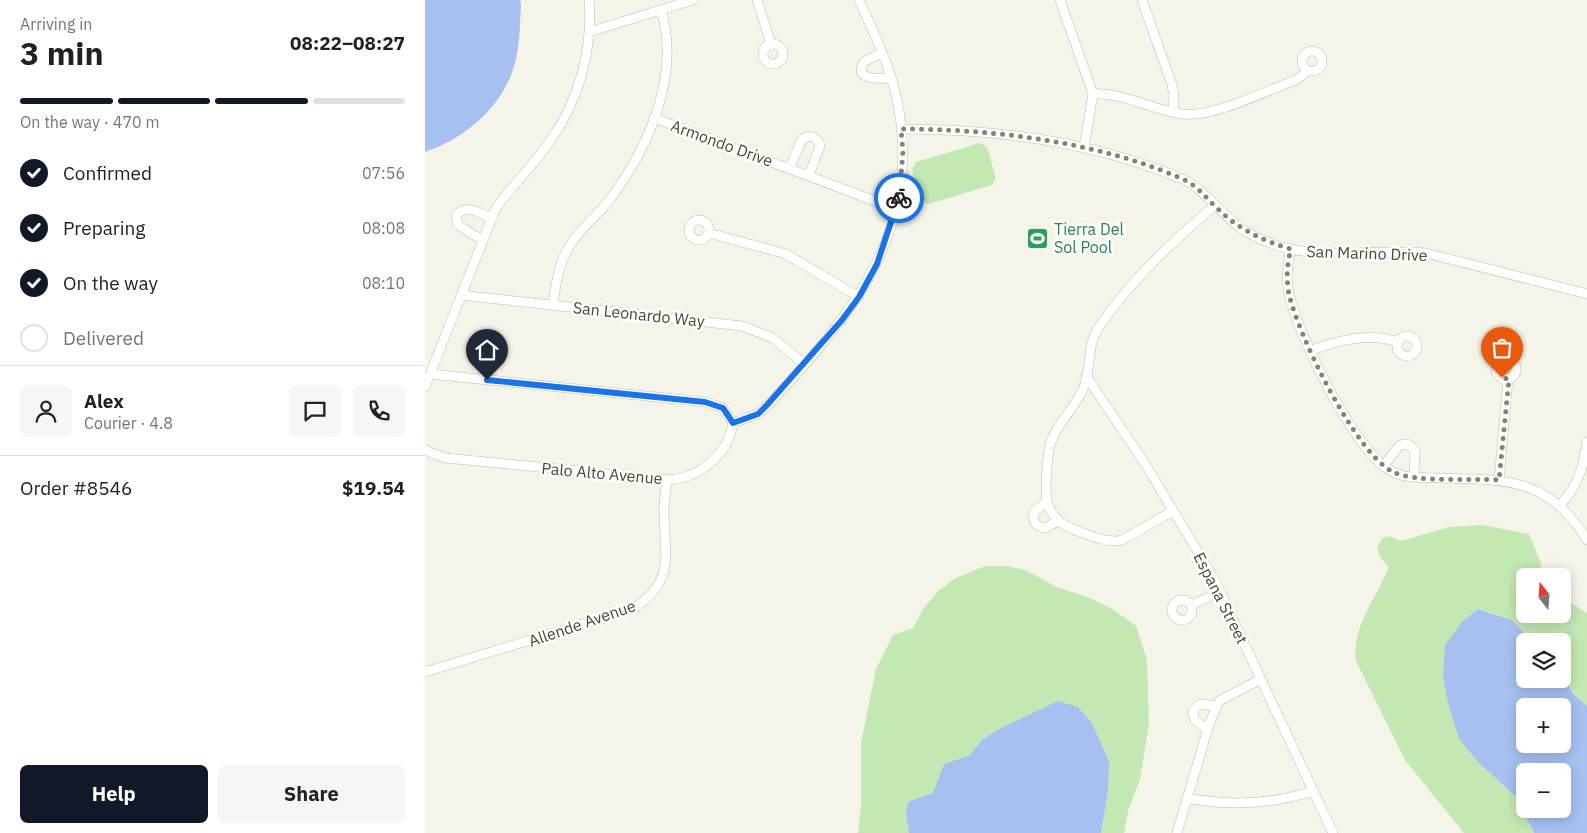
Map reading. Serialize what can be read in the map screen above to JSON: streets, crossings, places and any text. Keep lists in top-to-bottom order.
{
  "streets": {
    "street": [
      "Armondo Drive",
      "San Marino Drive",
      "San Leonardo Way",
      "Palo Alto Avenue",
      "Espana Street",
      "Allende Avenue"
    ]
  },
  "crossings": [
    ["Palo Alto Avenue", "Allende Avenue"]
  ],
  "places": {
    "sports": ["Tierra Del Sol Pool"]
  },
  "north": "top",
  "page": {
    "heading": ["3 min", "Arriving in", "08:22–08:27"],
    "panel": [
      "Alex",
      "Courier · 4.8",
      "Order #8546",
      "$19.54"
    ],
    "bar": "On the way · 470 m",
    "list": [
      ["Confirmed", "07:56"],
      ["Preparing", "08:08"],
      ["On the way", "08:10"],
      "Delivered"
    ],
    "map_buttons": ["+", "−"],
    "buttons": ["Help", "Share"]
  }
}
